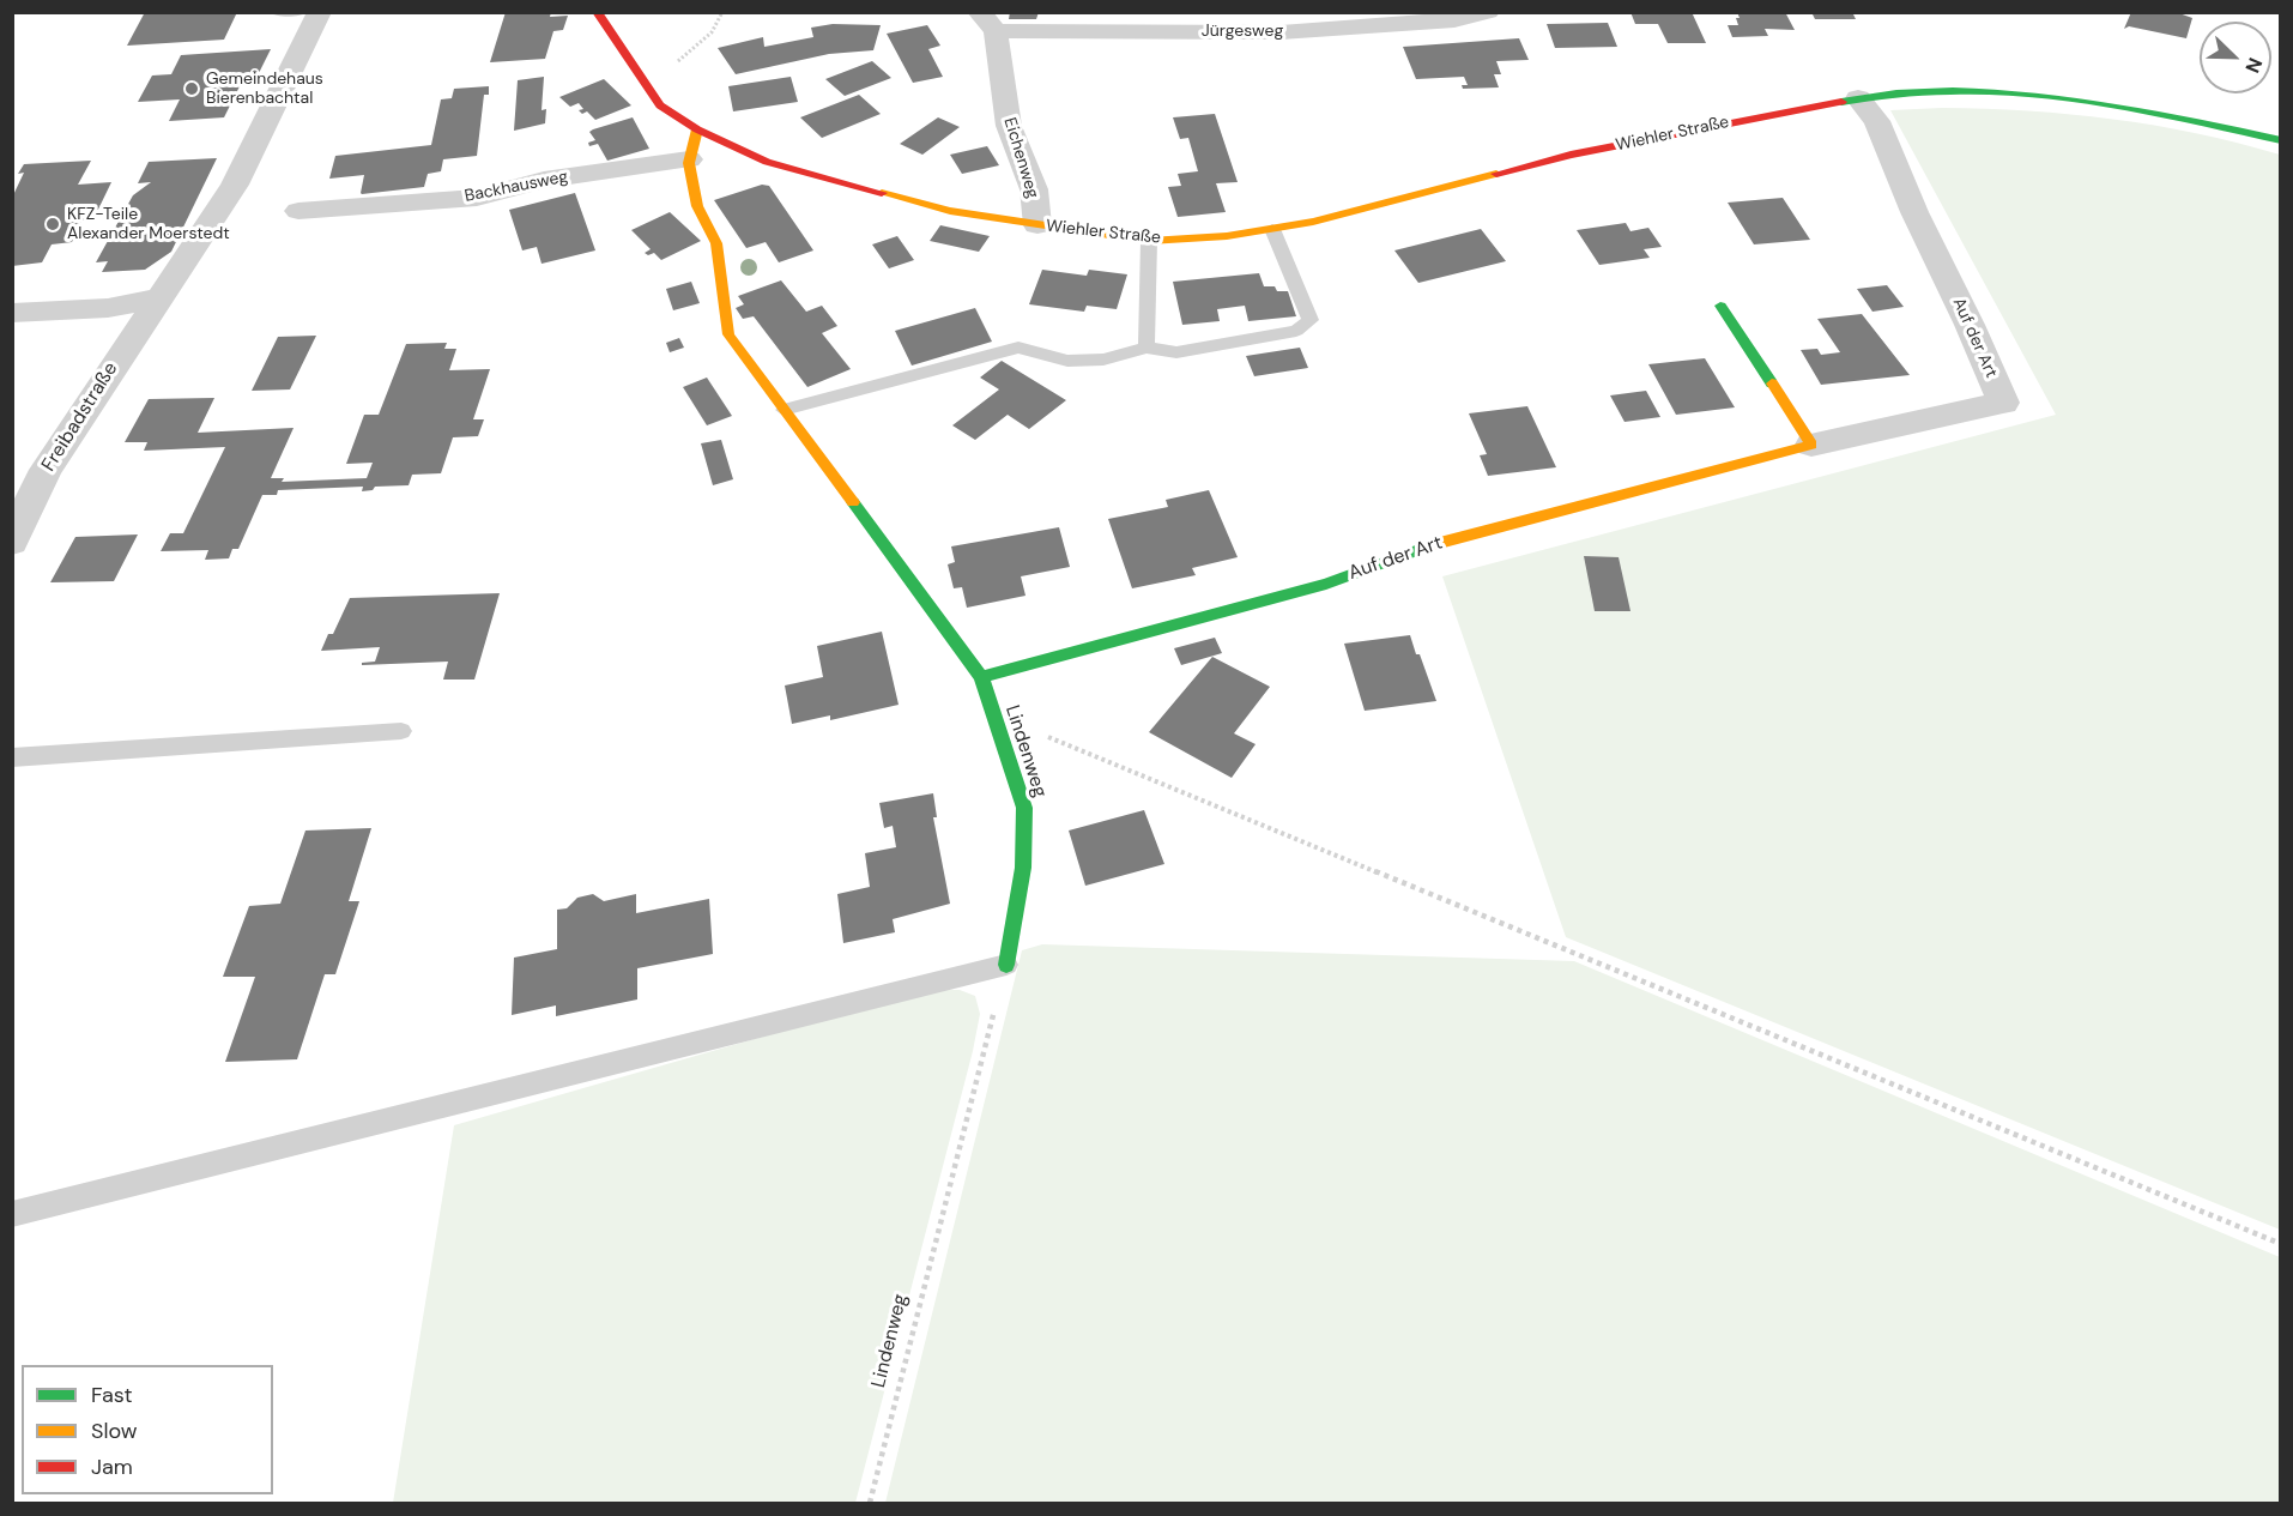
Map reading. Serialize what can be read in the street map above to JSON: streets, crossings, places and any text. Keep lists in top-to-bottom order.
{
  "streets": {
    "main road": ["Wiehler Straße", "Auf der Art", "Lindenweg"],
    "street": [
      "Jürgesweg",
      "Eichenweg",
      "Backhausweg",
      "Freibadstraße"
    ]
  },
  "crossings": [
    ["Jürgesweg", "Eichenweg"],
    ["Wiehler Straße", "Eichenweg"],
    ["Wiehler Straße", "Auf der Art"],
    ["Wiehler Straße", "Lindenweg"],
    ["Backhausweg", "Lindenweg"],
    ["Auf der Art", "Lindenweg"]
  ],
  "places": ["Gemeindehaus Bierenbachtal", "KFZ-Teile Alexander Moerstedt"],
  "legend": ["Fast", "Slow", "Jam"],
  "north": "bottom right"
}
